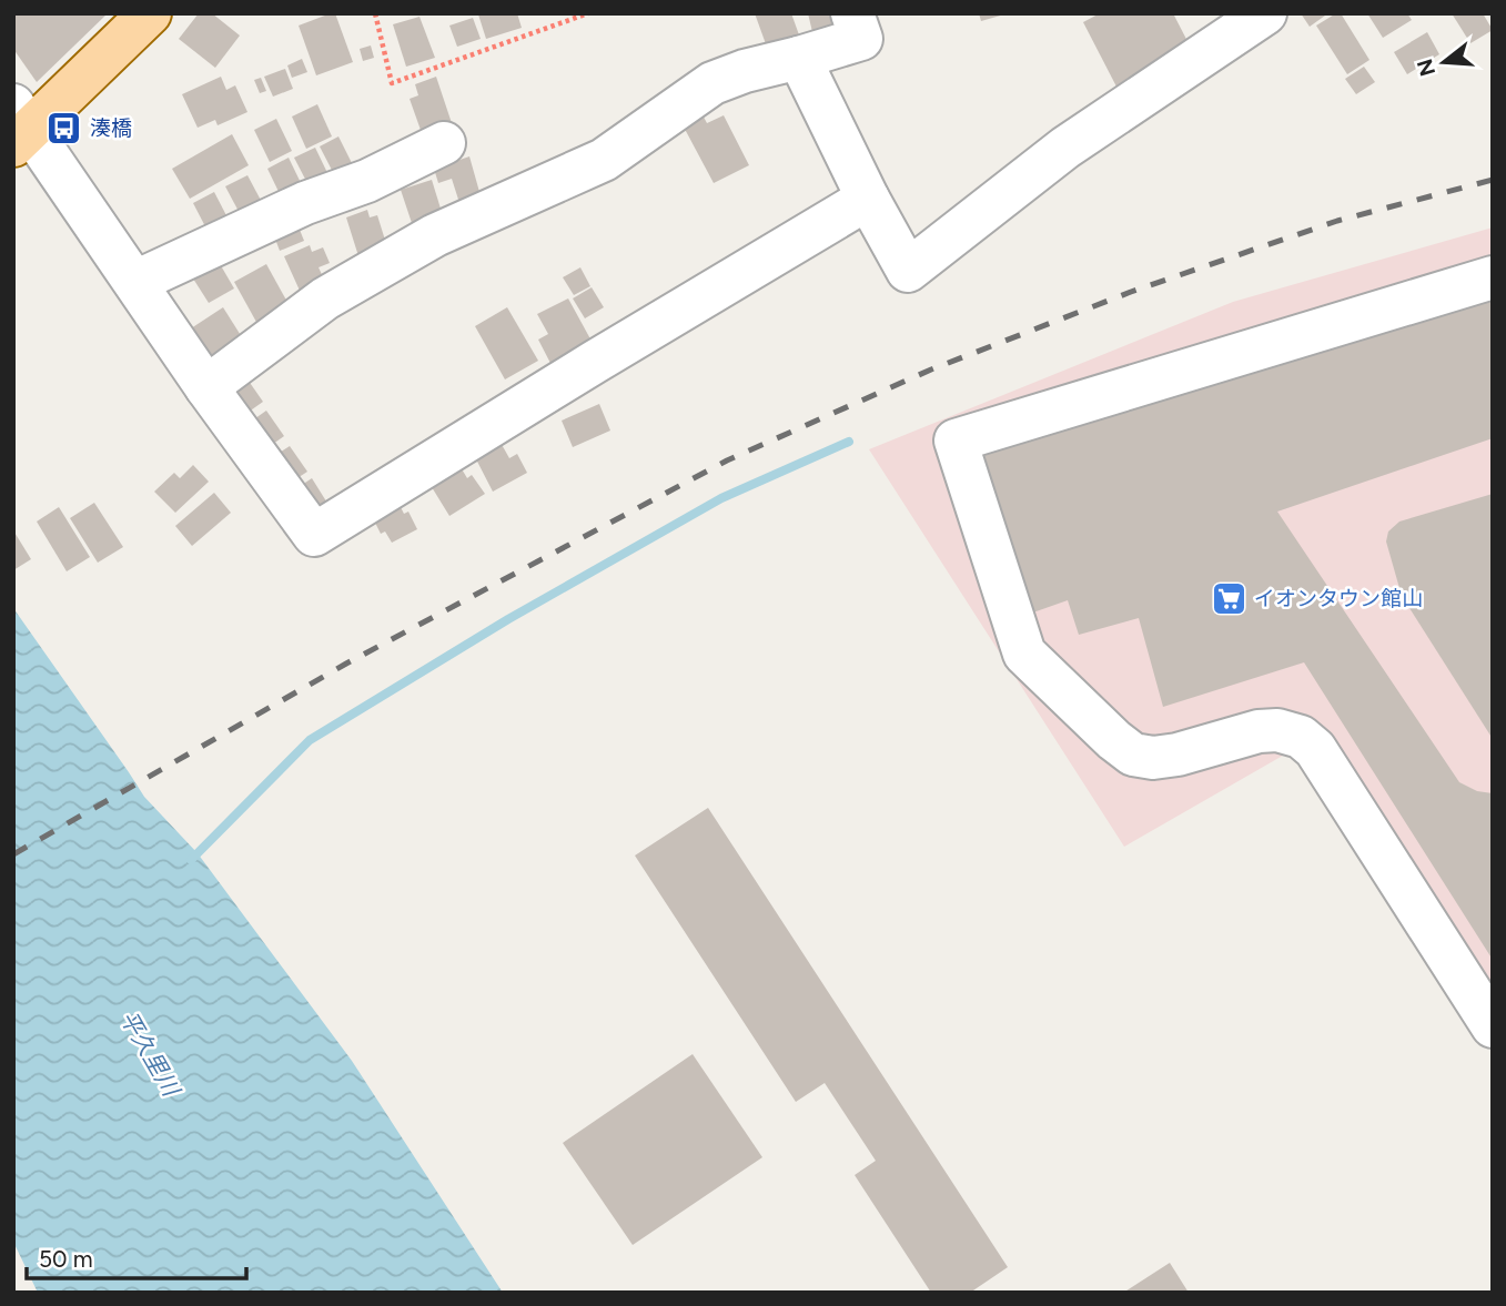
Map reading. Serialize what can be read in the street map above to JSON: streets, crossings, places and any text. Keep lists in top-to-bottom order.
{
  "water": ["平久里川"],
  "places": {
    "bus stop": ["湊橋"],
    "supermarket": ["イオンタウン館山"]
  },
  "scale_bar": "50 m",
  "north": "left"
}
